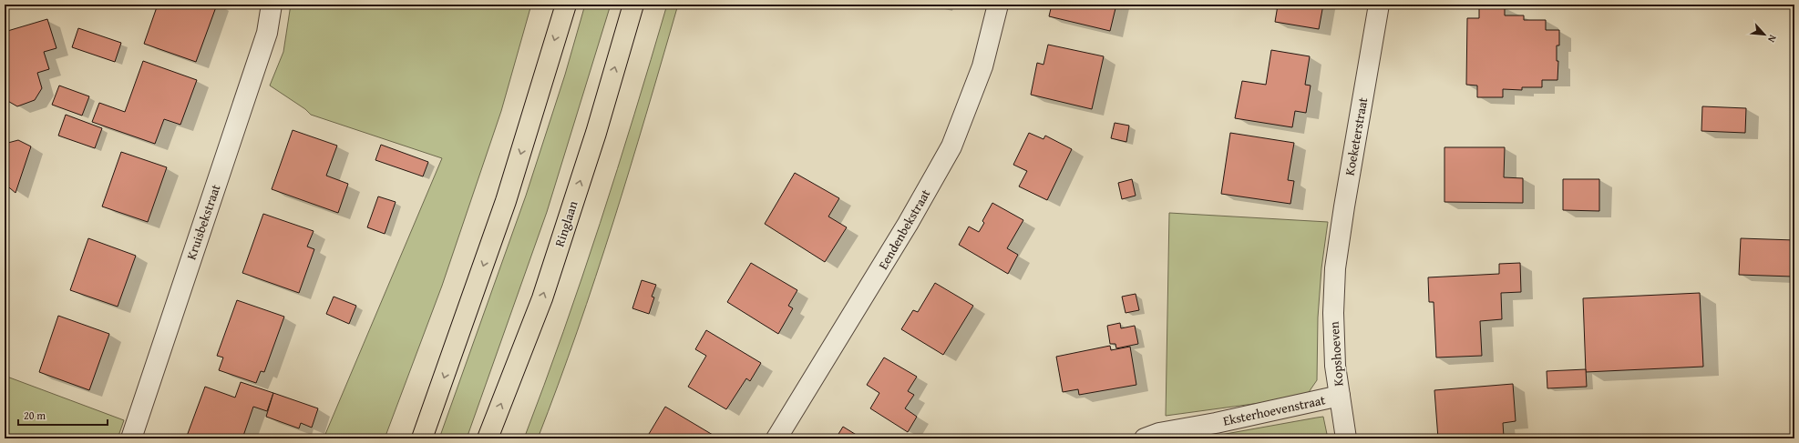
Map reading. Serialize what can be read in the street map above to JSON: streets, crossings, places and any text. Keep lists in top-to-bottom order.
{
  "streets": {
    "highway": ["Ringlaan"],
    "street": [
      "Koeketerstraat",
      "Kruisbekstraat",
      "Eendenbekstraat",
      "Kopshoeven",
      "Eksterhoevenstraat"
    ]
  },
  "crossings": [
    ["Koeketerstraat", "Kopshoeven"],
    ["Kopshoeven", "Eksterhoevenstraat"]
  ],
  "scale_bar": "20 m",
  "north": "bottom right"
}
